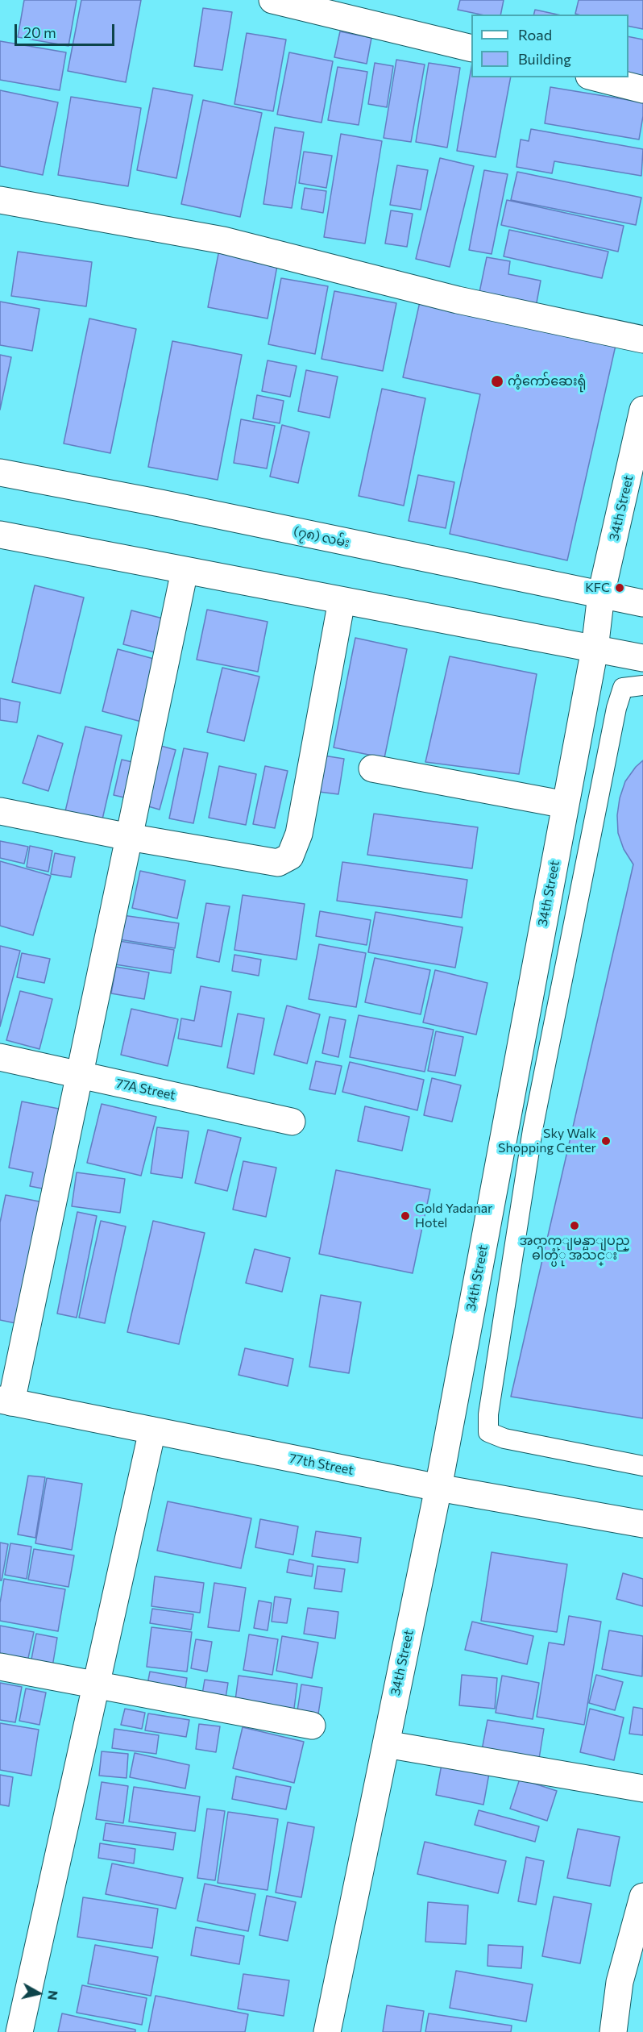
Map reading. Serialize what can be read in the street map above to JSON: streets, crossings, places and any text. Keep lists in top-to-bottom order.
{
  "streets": {
    "street": [
      "34th Street",
      "(၇၈) လမ်း",
      "77A Street",
      "77th Street"
    ]
  },
  "crossings": [
    ["34th Street", "(၇၈) လမ်း"],
    ["34th Street", "77th Street"]
  ],
  "places": [
    "ကံ့ကော်ဆေးရုံ",
    "KFC",
    "Sky Walk Shopping Center",
    "Gold Yadanar Hotel",
    "အထက္ျမန္မာျပည္ ဓါတ္ပံု အသင္း"
  ],
  "legend": ["Road", "Building"],
  "scale_bar": "20 m",
  "north": "right"
}
